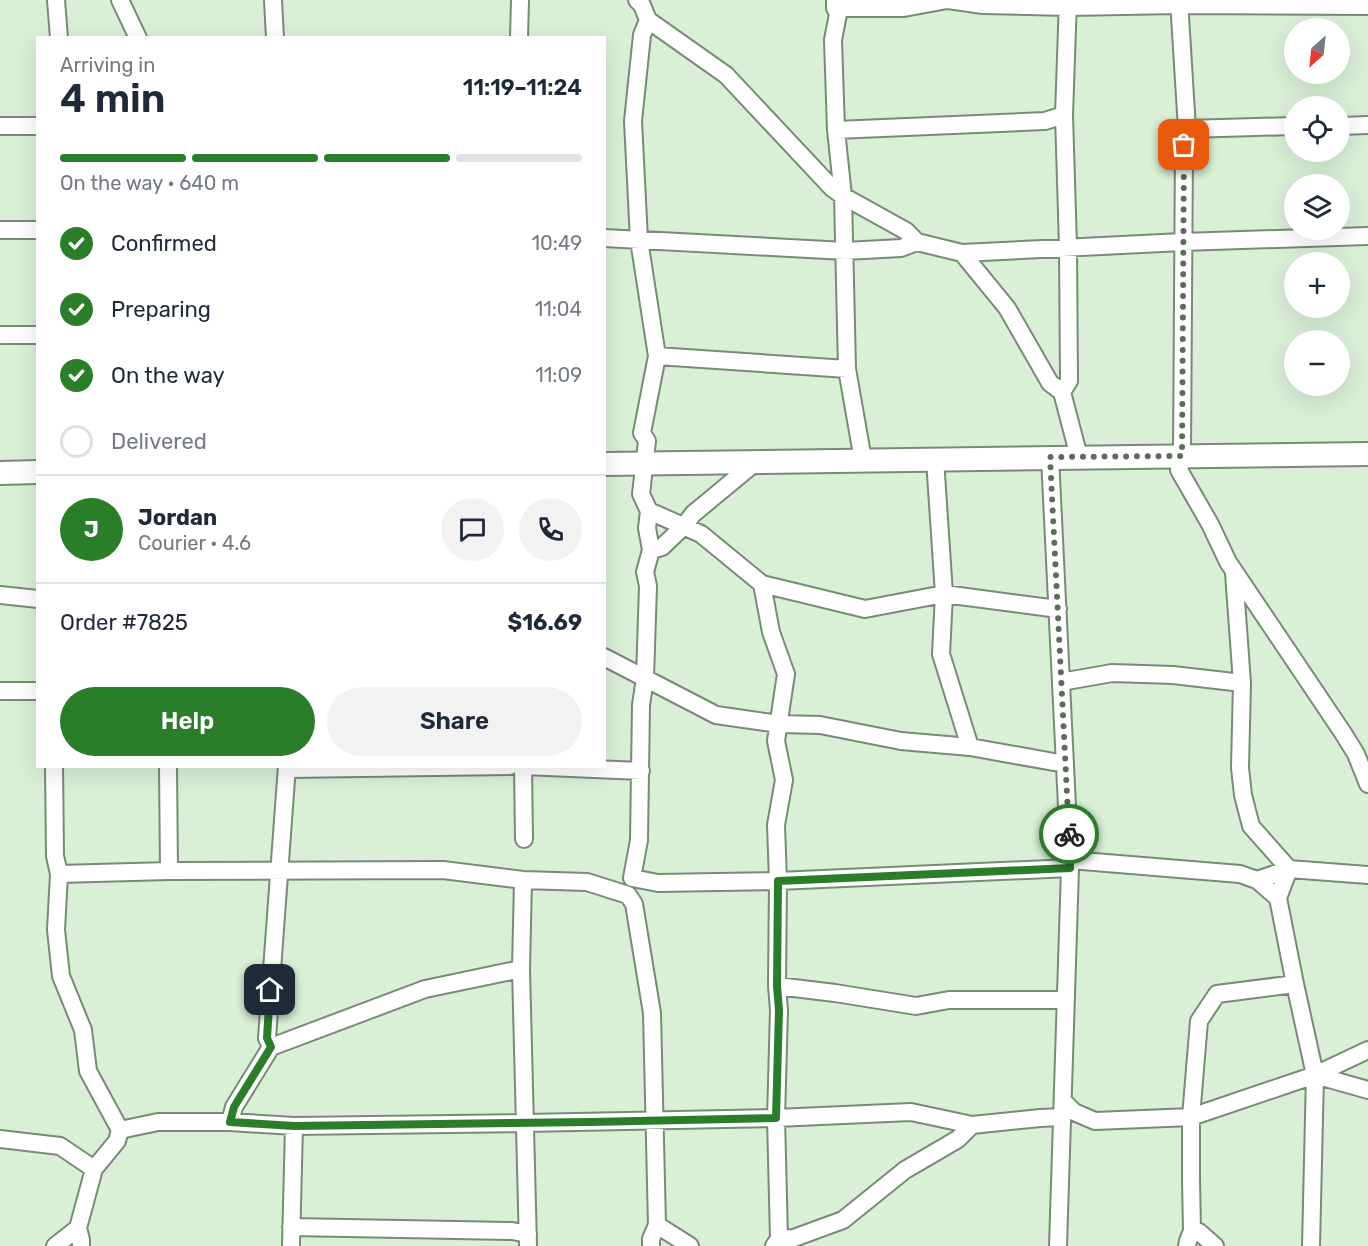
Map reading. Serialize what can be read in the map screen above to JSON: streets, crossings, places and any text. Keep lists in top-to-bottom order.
{
  "north": "bottom left",
  "page": {
    "map_buttons": ["+", "−"],
    "heading": ["4 min", "Arriving in", "11:19–11:24"],
    "panel": [
      "Jordan",
      "Courier · 4.6",
      "Order #7825",
      "$16.69"
    ],
    "bar": "On the way · 640 m",
    "list": [
      ["Confirmed", "10:49"],
      ["Preparing", "11:04"],
      ["On the way", "11:09"],
      "Delivered"
    ],
    "round": "J",
    "buttons": ["Help", "Share"]
  }
}
